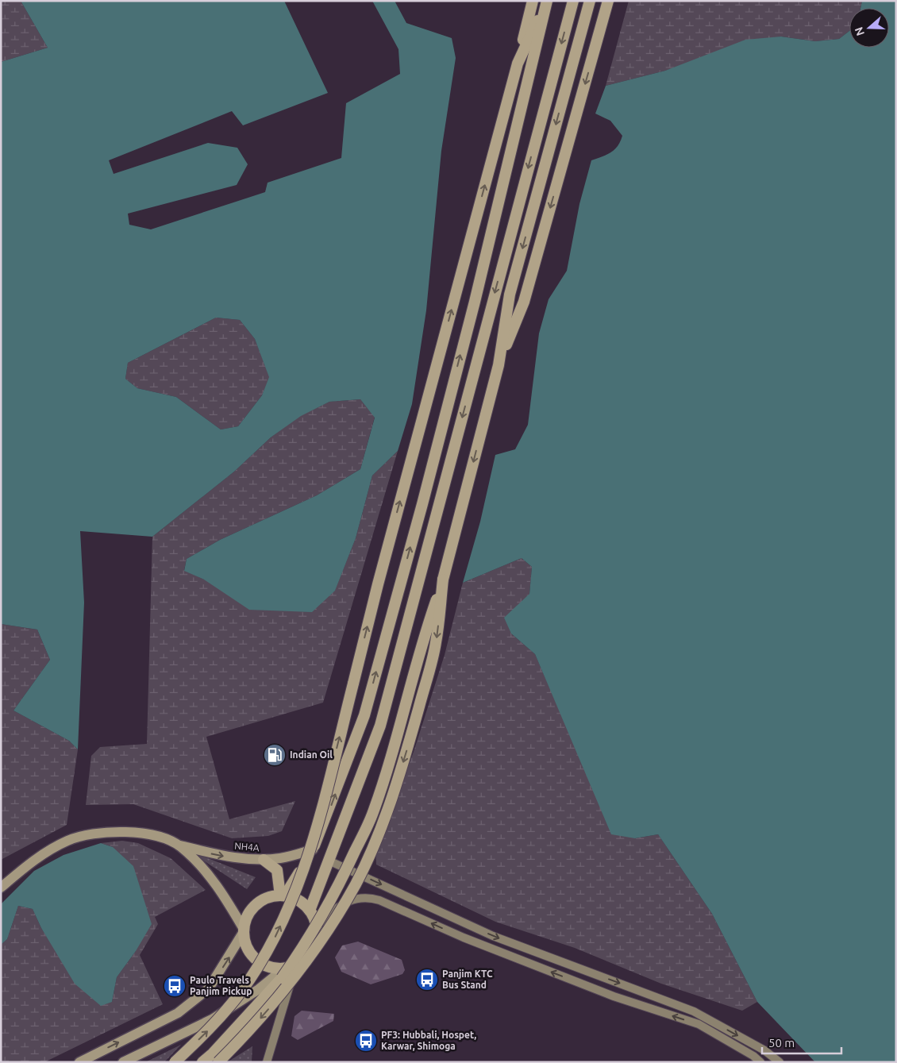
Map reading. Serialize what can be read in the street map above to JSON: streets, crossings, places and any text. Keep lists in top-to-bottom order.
{
  "streets": {
    "main road": ["NH4A"]
  },
  "places": {
    "fuel station": ["Indian Oil"],
    "bus stop": ["Panjim KTC Bus Stand", "Paulo Travels Panjim Pickup", "PF3: Hubbali, Hospet, Karwar, Shimoga"]
  },
  "scale_bar": "50 m",
  "north": "left"
}
